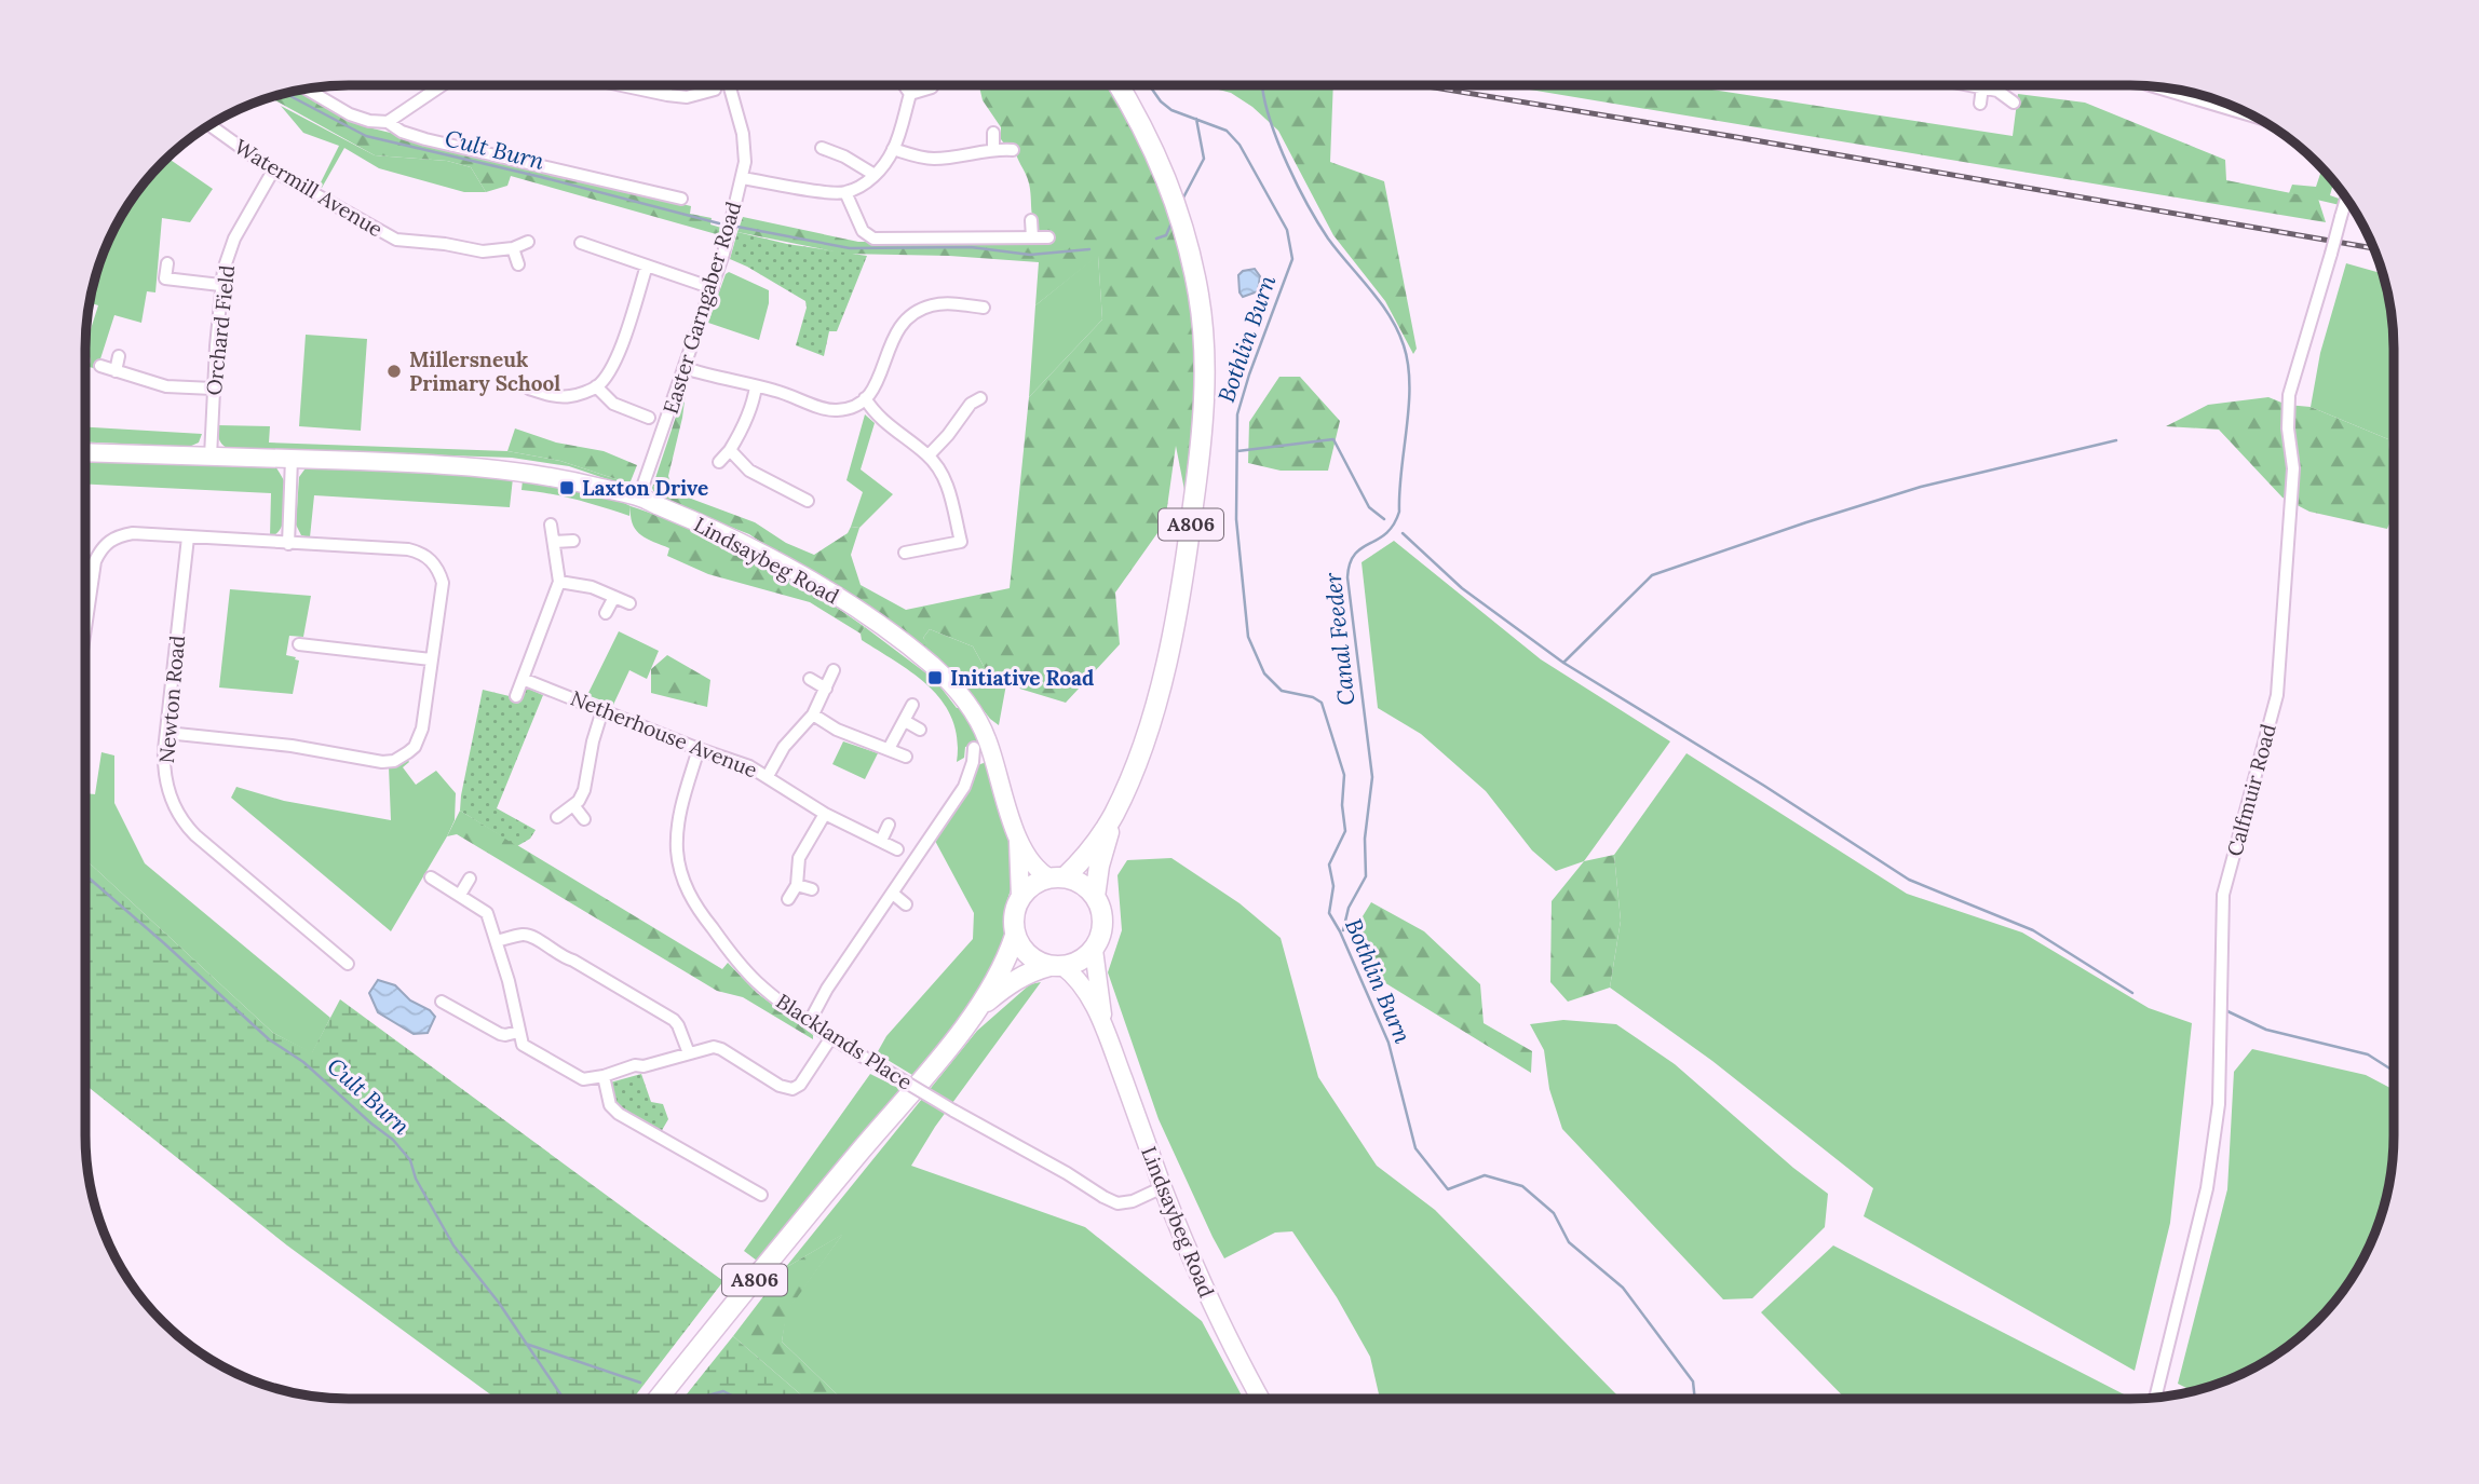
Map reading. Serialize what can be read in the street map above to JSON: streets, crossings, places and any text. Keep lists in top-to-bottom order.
{
  "streets": {
    "main road": ["A806", "Lindsaybeg Road"],
    "street": [
      "Watermill Avenue",
      "Easter Garngaber Road",
      "Orchard Field",
      "Newton Road",
      "Netherhouse Avenue",
      "Calfmuir Road",
      "Blacklands Place"
    ]
  },
  "crossings": [
    ["Watermill Avenue", "Orchard Field"],
    ["Easter Garngaber Road", "Lindsaybeg Road"],
    ["Orchard Field", "Lindsaybeg Road"],
    ["A806", "Lindsaybeg Road"],
    ["Lindsaybeg Road", "Blacklands Place"],
    ["Netherhouse Avenue", "Blacklands Place"]
  ],
  "water": ["Cult Burn", "Bothlin Burn", "Canal Feeder"],
  "places": {
    "other": ["Millersneuk Primary School"],
    "transit": ["Laxton Drive", "Initiative Road"]
  }
}
